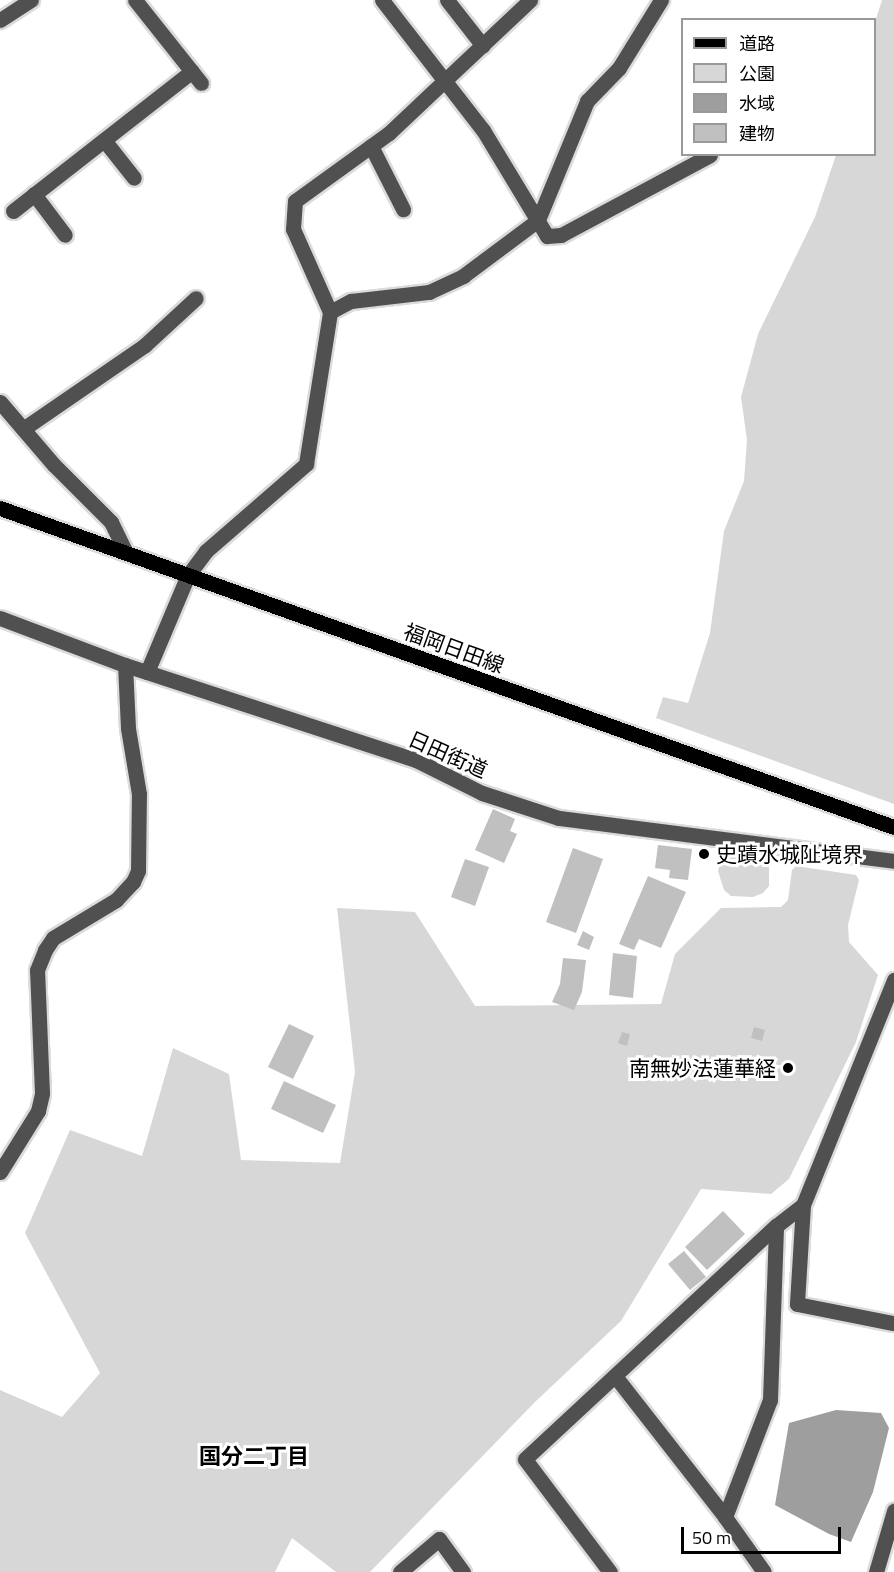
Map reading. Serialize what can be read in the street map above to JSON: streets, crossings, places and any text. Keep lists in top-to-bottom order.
{
  "streets": {
    "main road": ["福岡日田線"],
    "street": ["日田街道"]
  },
  "districts": ["国分二丁目"],
  "places": ["史蹟水城阯境界", "南無妙法蓮華経"],
  "legend": [
    "道路",
    "公園",
    "水域",
    "建物"
  ],
  "scale_bar": "50 m"
}
